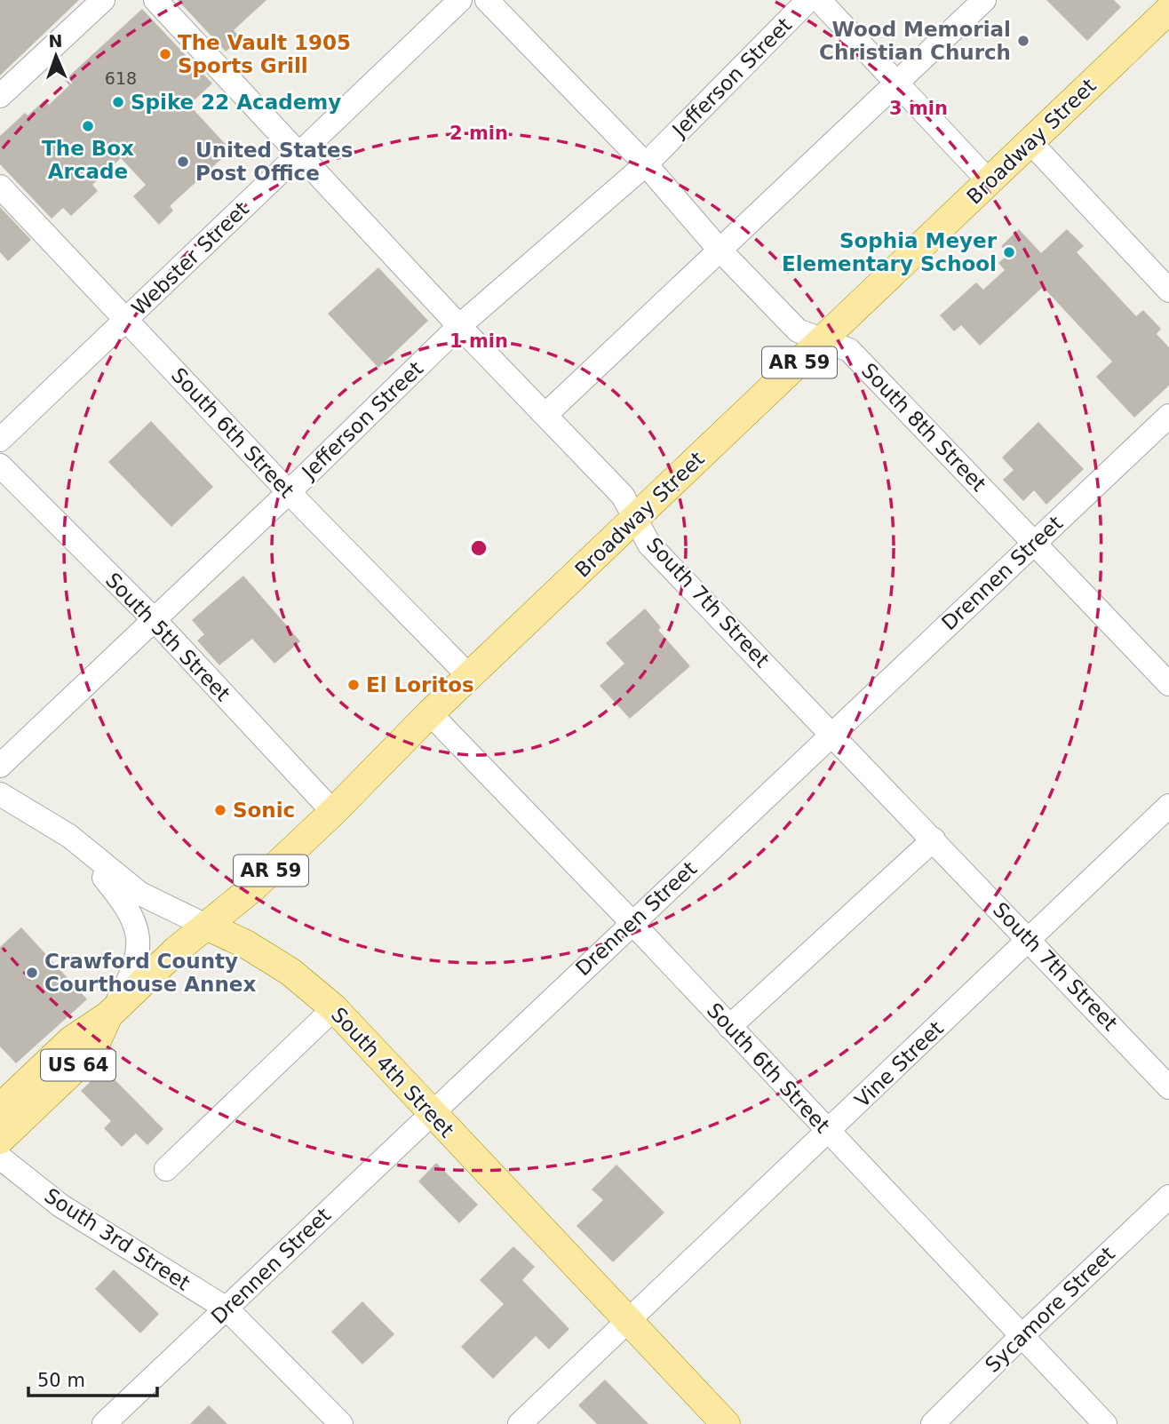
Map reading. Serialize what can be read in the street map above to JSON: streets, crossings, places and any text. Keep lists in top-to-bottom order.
{
  "streets": {
    "main road": [
      "Broadway Street",
      "AR 59",
      "US 64",
      "South 4th Street"
    ],
    "street": [
      "Jefferson Street",
      "Webster Street",
      "South 8th Street",
      "South 6th Street",
      "Drennen Street",
      "South 7th Street",
      "South 5th Street",
      "Vine Street",
      "South 3rd Street",
      "Sycamore Street"
    ]
  },
  "crossings": [
    ["Jefferson Street", "South 8th Street"],
    ["Jefferson Street", "South 6th Street"],
    ["Jefferson Street", "South 7th Street"],
    ["Jefferson Street", "South 5th Street"],
    ["Broadway Street", "South 8th Street"],
    ["Broadway Street", "South 6th Street"],
    ["Broadway Street", "South 7th Street"],
    ["Broadway Street", "South 5th Street"],
    ["Broadway Street", "US 64"],
    ["Broadway Street", "South 4th Street"],
    ["Webster Street", "South 6th Street"],
    ["Webster Street", "South 7th Street"],
    ["South 8th Street", "Drennen Street"],
    ["South 6th Street", "Drennen Street"],
    ["South 6th Street", "Vine Street"],
    ["South 6th Street", "Sycamore Street"],
    ["Drennen Street", "South 7th Street"],
    ["Drennen Street", "South 4th Street"],
    ["Drennen Street", "South 3rd Street"],
    ["South 7th Street", "Vine Street"],
    ["Vine Street", "South 4th Street"]
  ],
  "places": [
    "Wood Memorial Christian Church",
    "The Vault 1905 Sports Grill",
    "Spike 22 Academy",
    "The Box Arcade",
    "United States Post Office",
    "Sophia Meyer Elementary School",
    "El Loritos",
    "Sonic",
    "Crawford County Courthouse Annex"
  ],
  "house_numbers": ["618"],
  "scale_bar": "50 m",
  "north": "top",
  "rings": ["3 min", "2 min", "1 min"]
}
